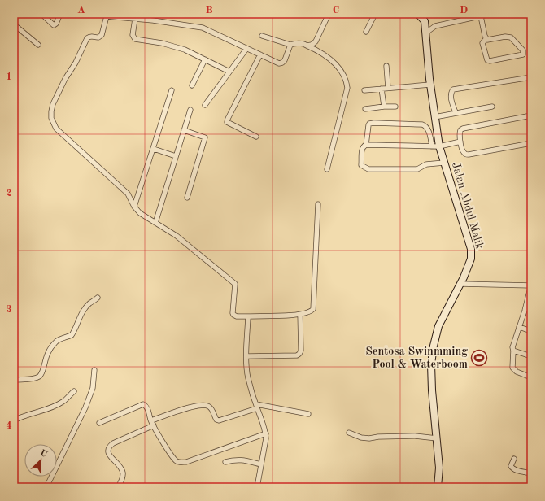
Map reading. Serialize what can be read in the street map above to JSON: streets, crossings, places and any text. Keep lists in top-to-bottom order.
{
  "streets": {
    "street": ["Jalan Abdul Malik"]
  },
  "places": {
    "sports": ["Sentosa Swinmming Pool & Waterboom"]
  },
  "north": "top right",
  "grid": {
    "columns": [
      "A",
      "B",
      "C",
      "D"
    ],
    "rows": [
      "1",
      "2",
      "3",
      "4"
    ]
  }
}
